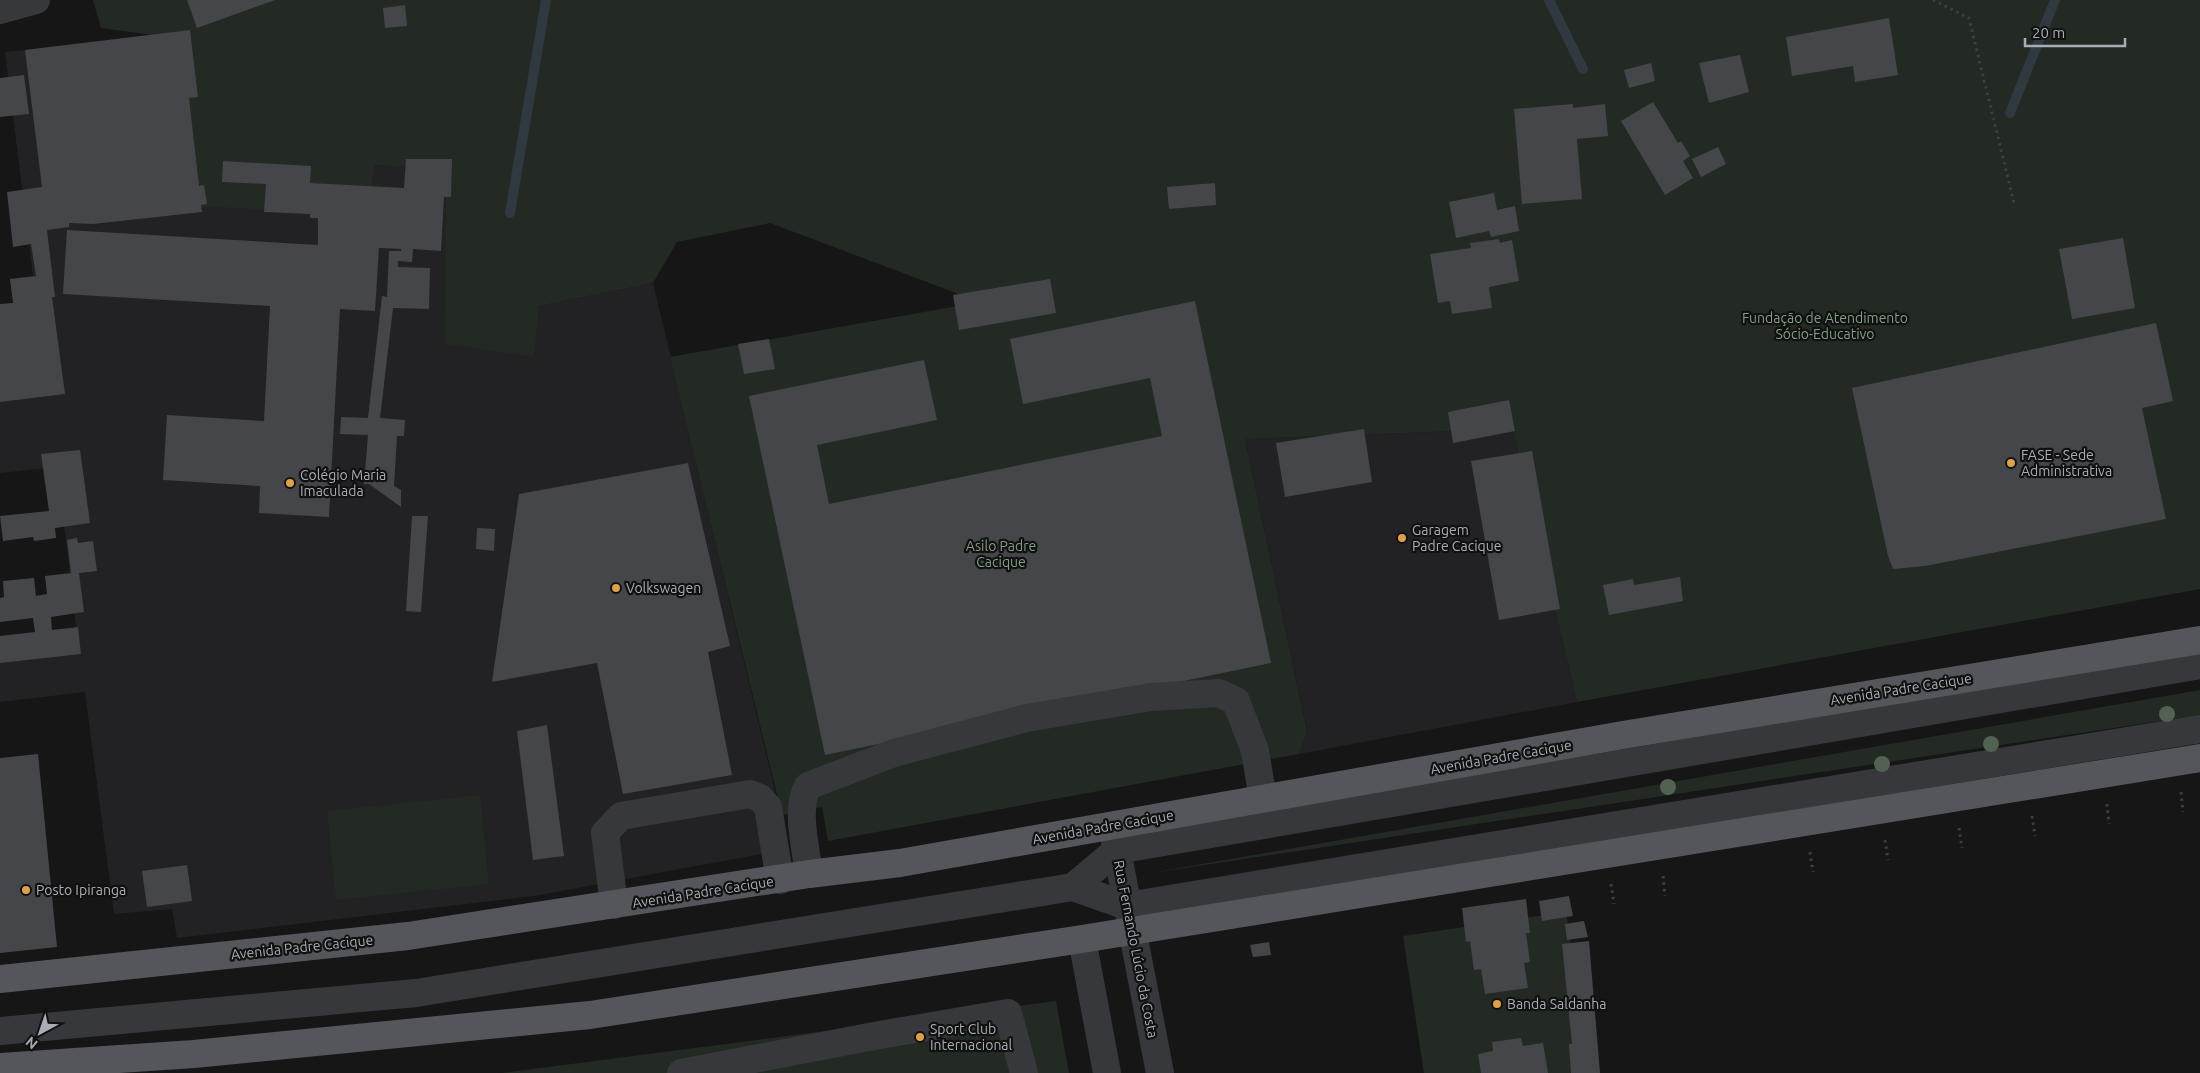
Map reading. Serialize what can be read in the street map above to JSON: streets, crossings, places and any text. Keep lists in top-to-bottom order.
{
  "streets": {
    "main road": ["Avenida Padre Cacique"],
    "street": ["Rua Fernando Lúcio da Costa"]
  },
  "crossings": [
    ["Avenida Padre Cacique", "Rua Fernando Lúcio da Costa"]
  ],
  "parks": ["Fundação de Atendimento Sócio-Educativo", "Asilo Padre Cacique"],
  "places": [
    "FASE - Sede Administrativa",
    "Colégio Maria Imaculada",
    "Garagem Padre Cacique",
    "Volkswagen",
    "Posto Ipiranga",
    "Banda Saldanha",
    "Sport Club Internacional"
  ],
  "scale_bar": "20 m",
  "north": "bottom left"
}
